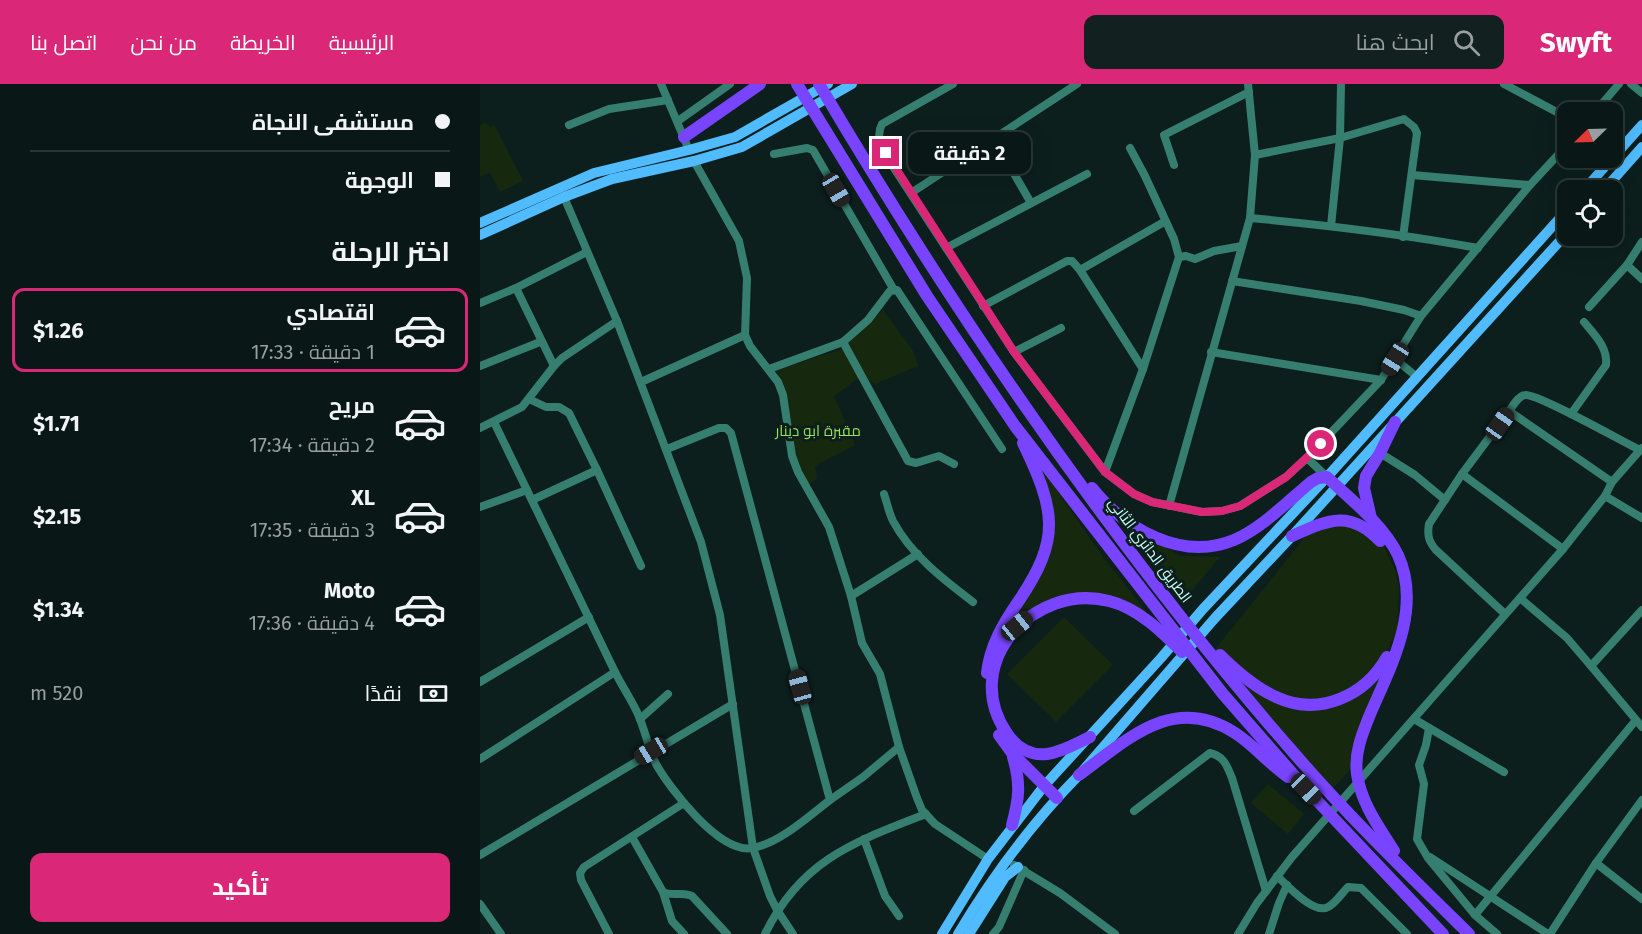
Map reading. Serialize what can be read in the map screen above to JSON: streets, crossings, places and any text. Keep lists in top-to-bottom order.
{
  "streets": {
    "highway": ["الطريق الدائري الثاني"]
  },
  "parks": ["مقبرة ابو دينار"],
  "north": "bottom left",
  "page": {
    "header": "Swyft",
    "search": "ابحث هنا",
    "nav": [
      "الرئيسية",
      "الخريطة",
      "من نحن",
      "اتصل بنا"
    ],
    "banner": ["مستشفى النجاة", "الوجهة"],
    "bubble": "2 دقيقة",
    "heading": "اختر الرحلة",
    "list": [
      {
        "name": "اقتصادي",
        "note": "1 دقيقة · 17:33",
        "value": "$1.26"
      },
      {
        "name": "مريح",
        "note": "2 دقيقة · 17:34",
        "value": "$1.71"
      },
      {
        "name": "XL",
        "note": "3 دقيقة · 17:35",
        "value": "$2.15"
      },
      {
        "name": "Moto",
        "note": "4 دقيقة · 17:36",
        "value": "$1.34"
      }
    ],
    "pay": ["نقدًا", "520 m"],
    "buttons": "تأكيد"
  }
}
